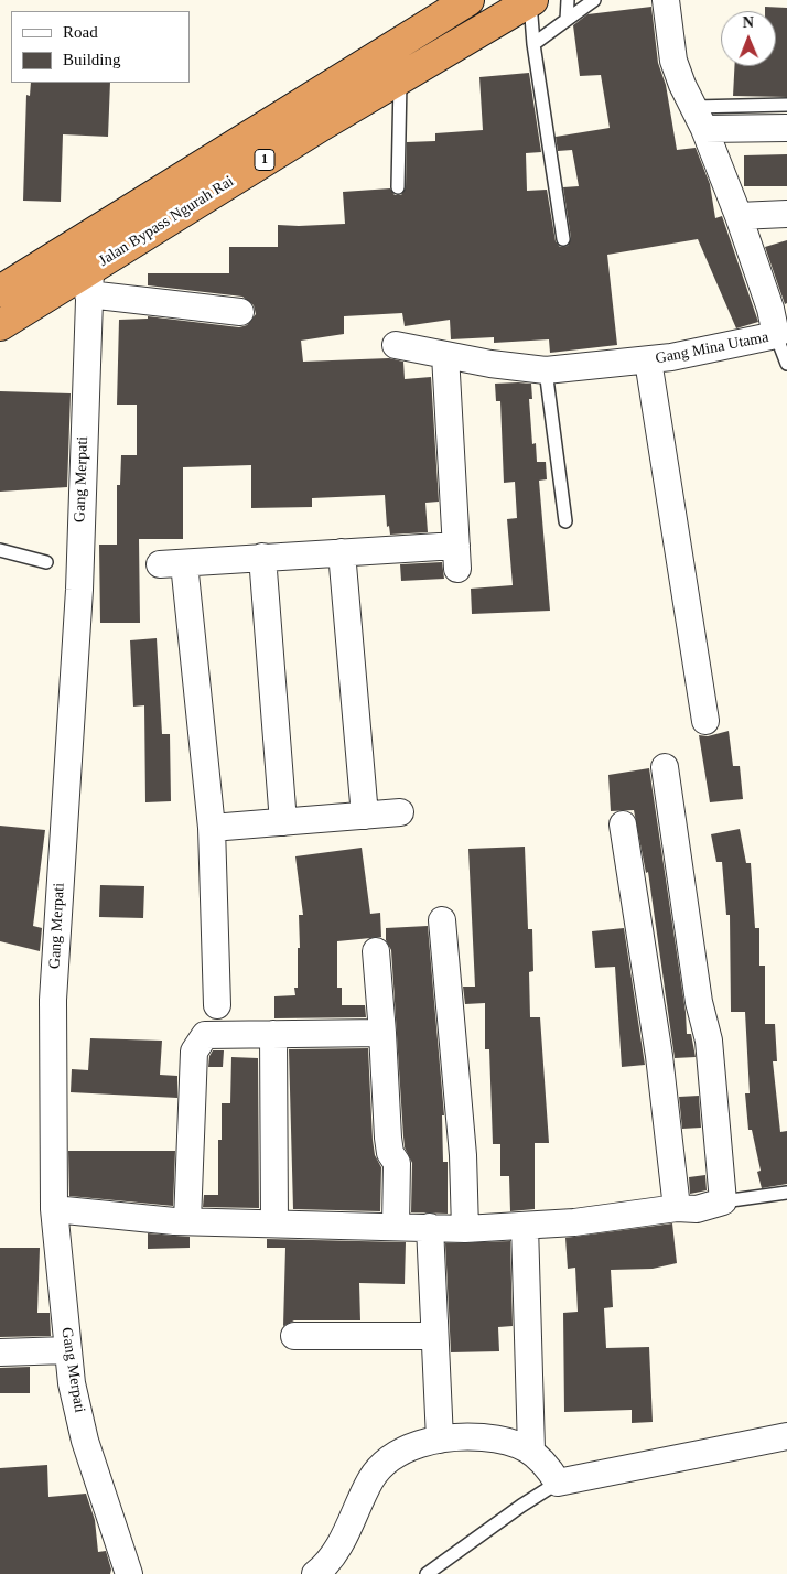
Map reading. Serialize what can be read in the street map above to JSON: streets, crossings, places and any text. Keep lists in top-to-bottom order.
{
  "streets": {
    "highway": ["1", "Jalan Bypass Ngurah Rai"],
    "street": ["Gang Mina Utama", "Gang Merpati"]
  },
  "crossings": [
    ["Jalan Bypass Ngurah Rai", "Gang Merpati"]
  ],
  "legend": ["Road", "Building"],
  "north": "top"
}
